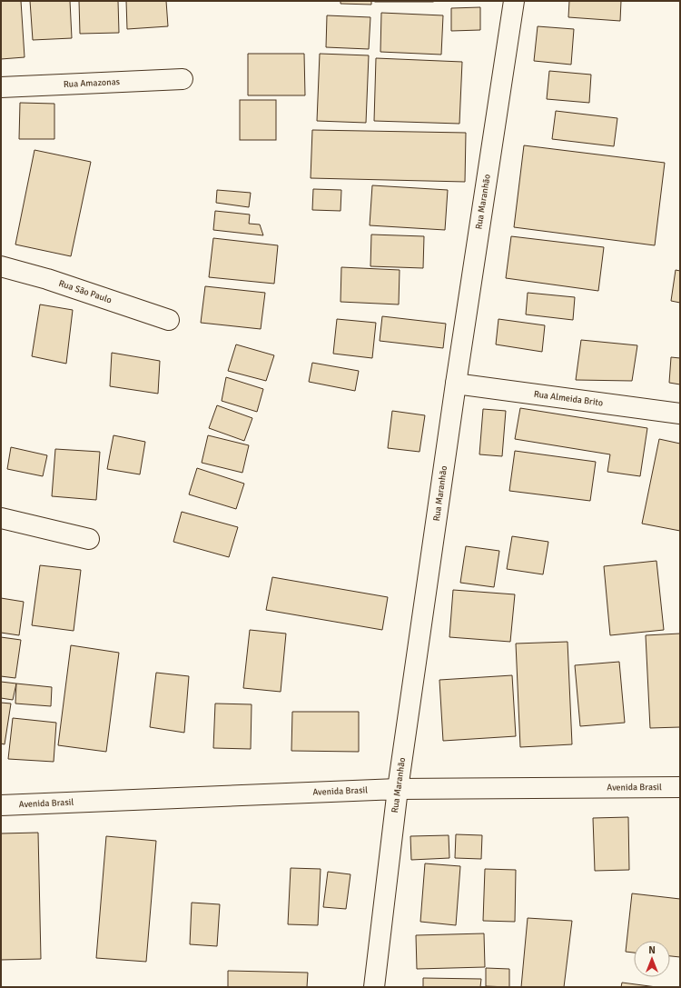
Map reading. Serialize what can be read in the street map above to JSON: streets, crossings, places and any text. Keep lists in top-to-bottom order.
{
  "streets": {
    "street": [
      "Rua Amazonas",
      "Rua Maranhão",
      "Rua São Paulo",
      "Rua Almeida Brito",
      "Avenida Brasil"
    ]
  },
  "crossings": [
    ["Rua Maranhão", "Rua Almeida Brito"],
    ["Rua Maranhão", "Avenida Brasil"]
  ],
  "north": "top"
}
